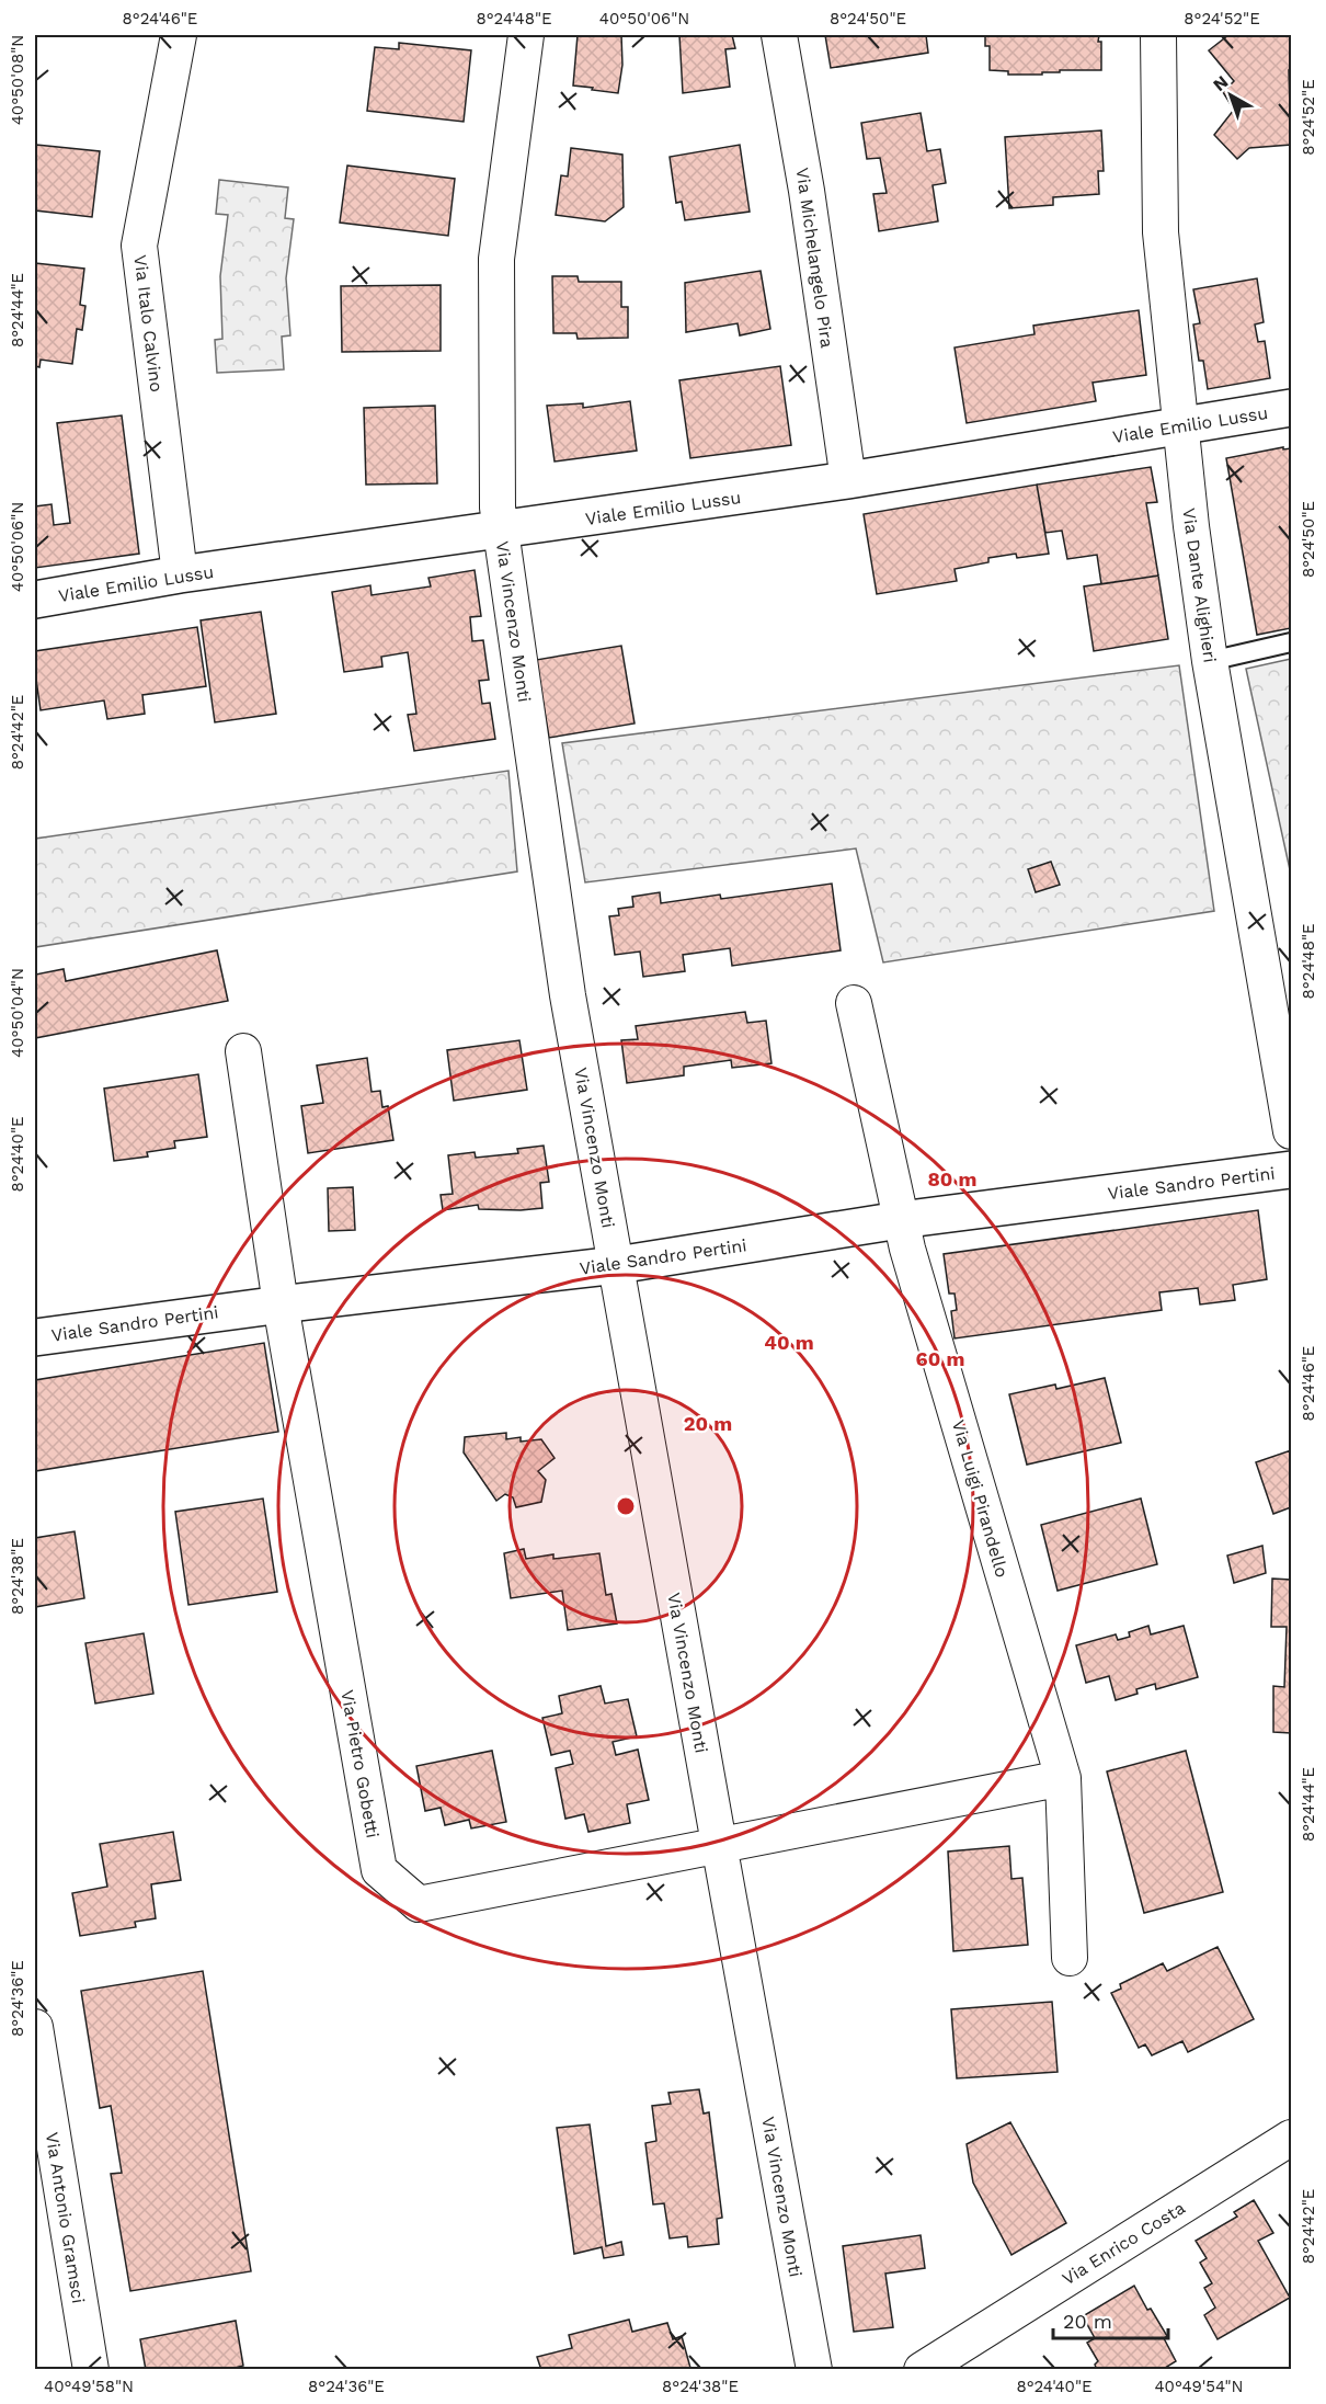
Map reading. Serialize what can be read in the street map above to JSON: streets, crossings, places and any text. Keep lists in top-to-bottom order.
{
  "streets": {
    "street": [
      "Via Michelangelo Pira",
      "Via Italo Calvino",
      "Viale Emilio Lussu",
      "Via Dante Alighieri",
      "Via Vincenzo Monti",
      "Viale Sandro Pertini",
      "Via Luigi Pirandello",
      "Via Pietro Gobetti",
      "Via Antonio Gramsci",
      "Via Enrico Costa"
    ]
  },
  "crossings": [
    ["Via Michelangelo Pira", "Viale Emilio Lussu"],
    ["Via Italo Calvino", "Viale Emilio Lussu"],
    ["Viale Emilio Lussu", "Via Dante Alighieri"],
    ["Viale Emilio Lussu", "Via Vincenzo Monti"],
    ["Via Vincenzo Monti", "Viale Sandro Pertini"],
    ["Via Vincenzo Monti", "Via Pietro Gobetti"],
    ["Viale Sandro Pertini", "Via Luigi Pirandello"],
    ["Viale Sandro Pertini", "Via Pietro Gobetti"]
  ],
  "scale_bar": "20 m",
  "north": "top left",
  "coordinates": [
    "8°24'46\"E",
    "8°24'48\"E",
    "40°50'06\"N",
    "8°24'50\"E",
    "8°24'52\"E",
    "40°50'08\"N",
    "8°24'44\"E",
    "8°24'42\"E",
    "40°50'04\"N",
    "8°24'40\"E",
    "8°24'38\"E",
    "8°24'36\"E",
    "40°49'58\"N",
    "40°49'54\"N"
  ],
  "rings": [
    "80 m",
    "40 m",
    "60 m",
    "20 m"
  ]
}
